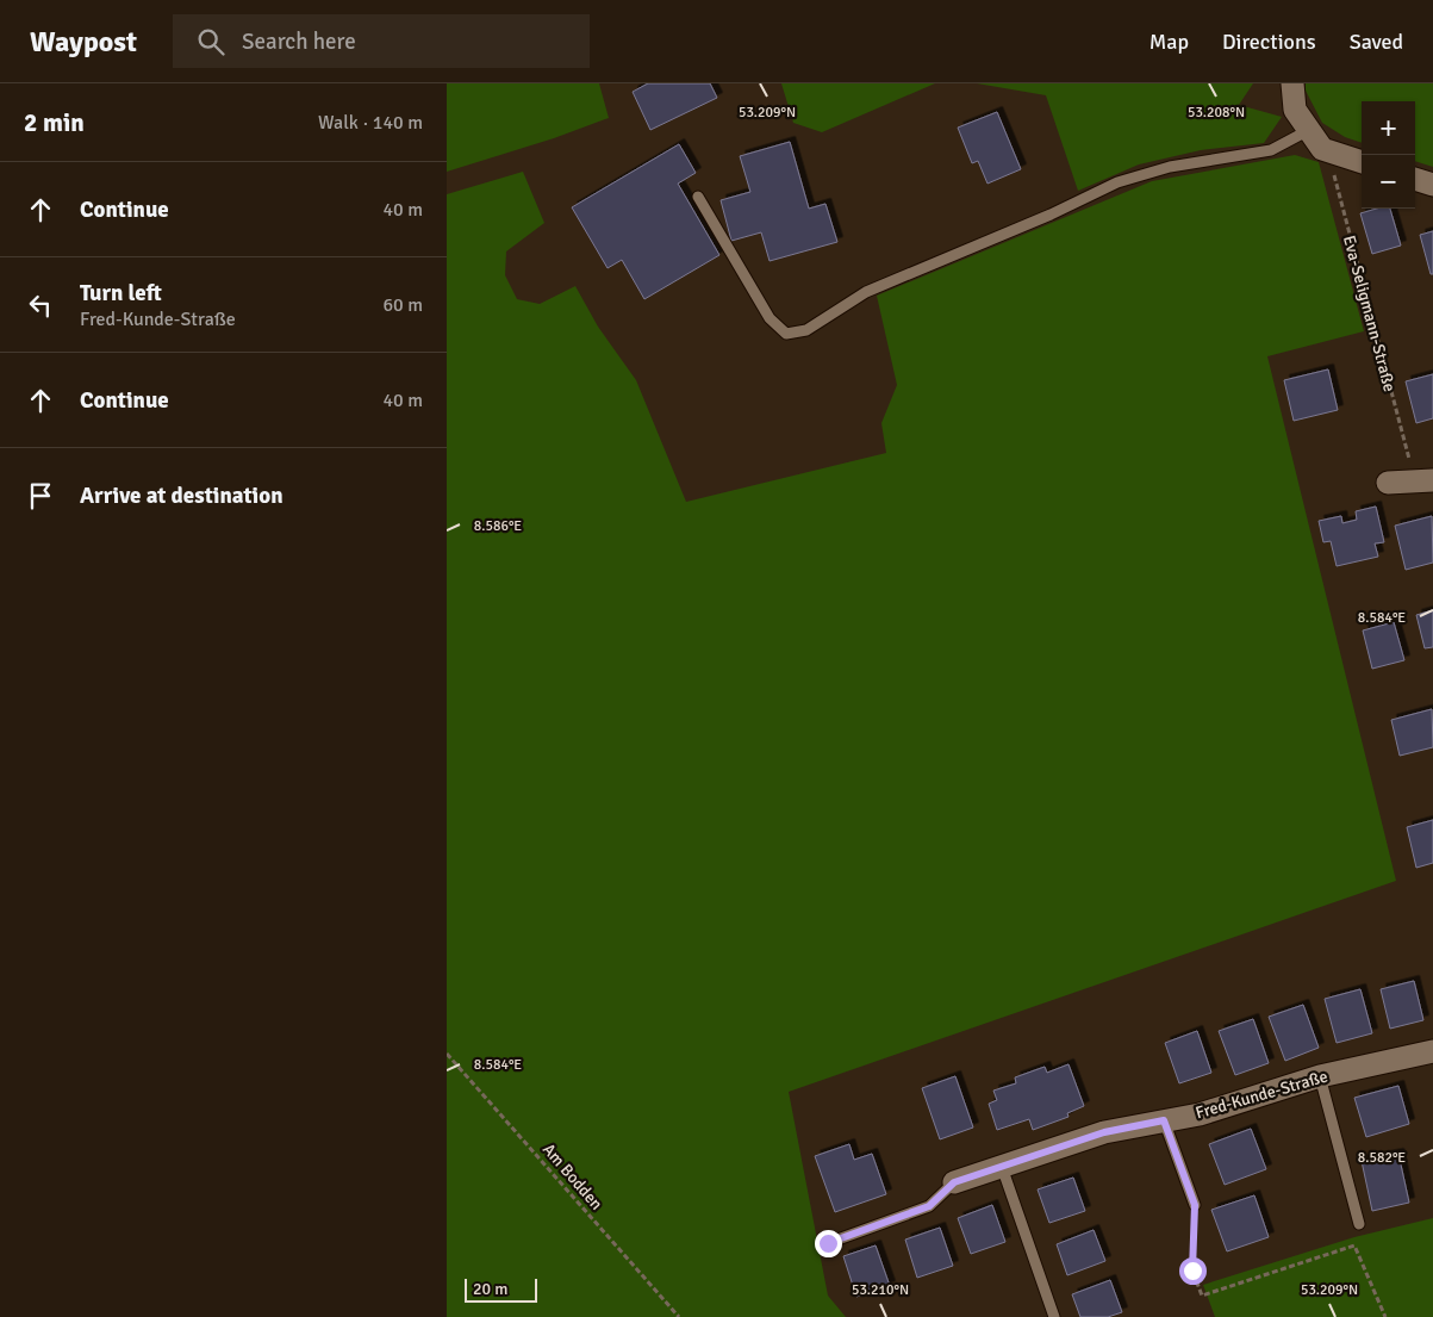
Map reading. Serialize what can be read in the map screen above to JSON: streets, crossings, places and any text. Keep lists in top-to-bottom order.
{
  "streets": {
    "street": ["Fred-Kunde-Straße"],
    "path": ["Eva-Seligmann-Straße", "Am Bodden"]
  },
  "scale_bar": "20 m",
  "page": {
    "header": "Waypost",
    "search": "Search here",
    "nav": ["Map", "Directions", "Saved"],
    "heading": ["2 min", "Walk · 140 m"],
    "map_buttons": ["+", "−"],
    "list": [
      ["Continue", "40 m"],
      ["Turn left", "Fred-Kunde-Straße", "60 m"],
      ["Continue", "40 m"],
      "Arrive at destination"
    ],
    "scale": "20 m"
  },
  "coordinates": [
    "53.209°N",
    "53.208°N",
    "8.586°E",
    "8.584°E",
    "8.582°E",
    "53.210°N"
  ]
}
